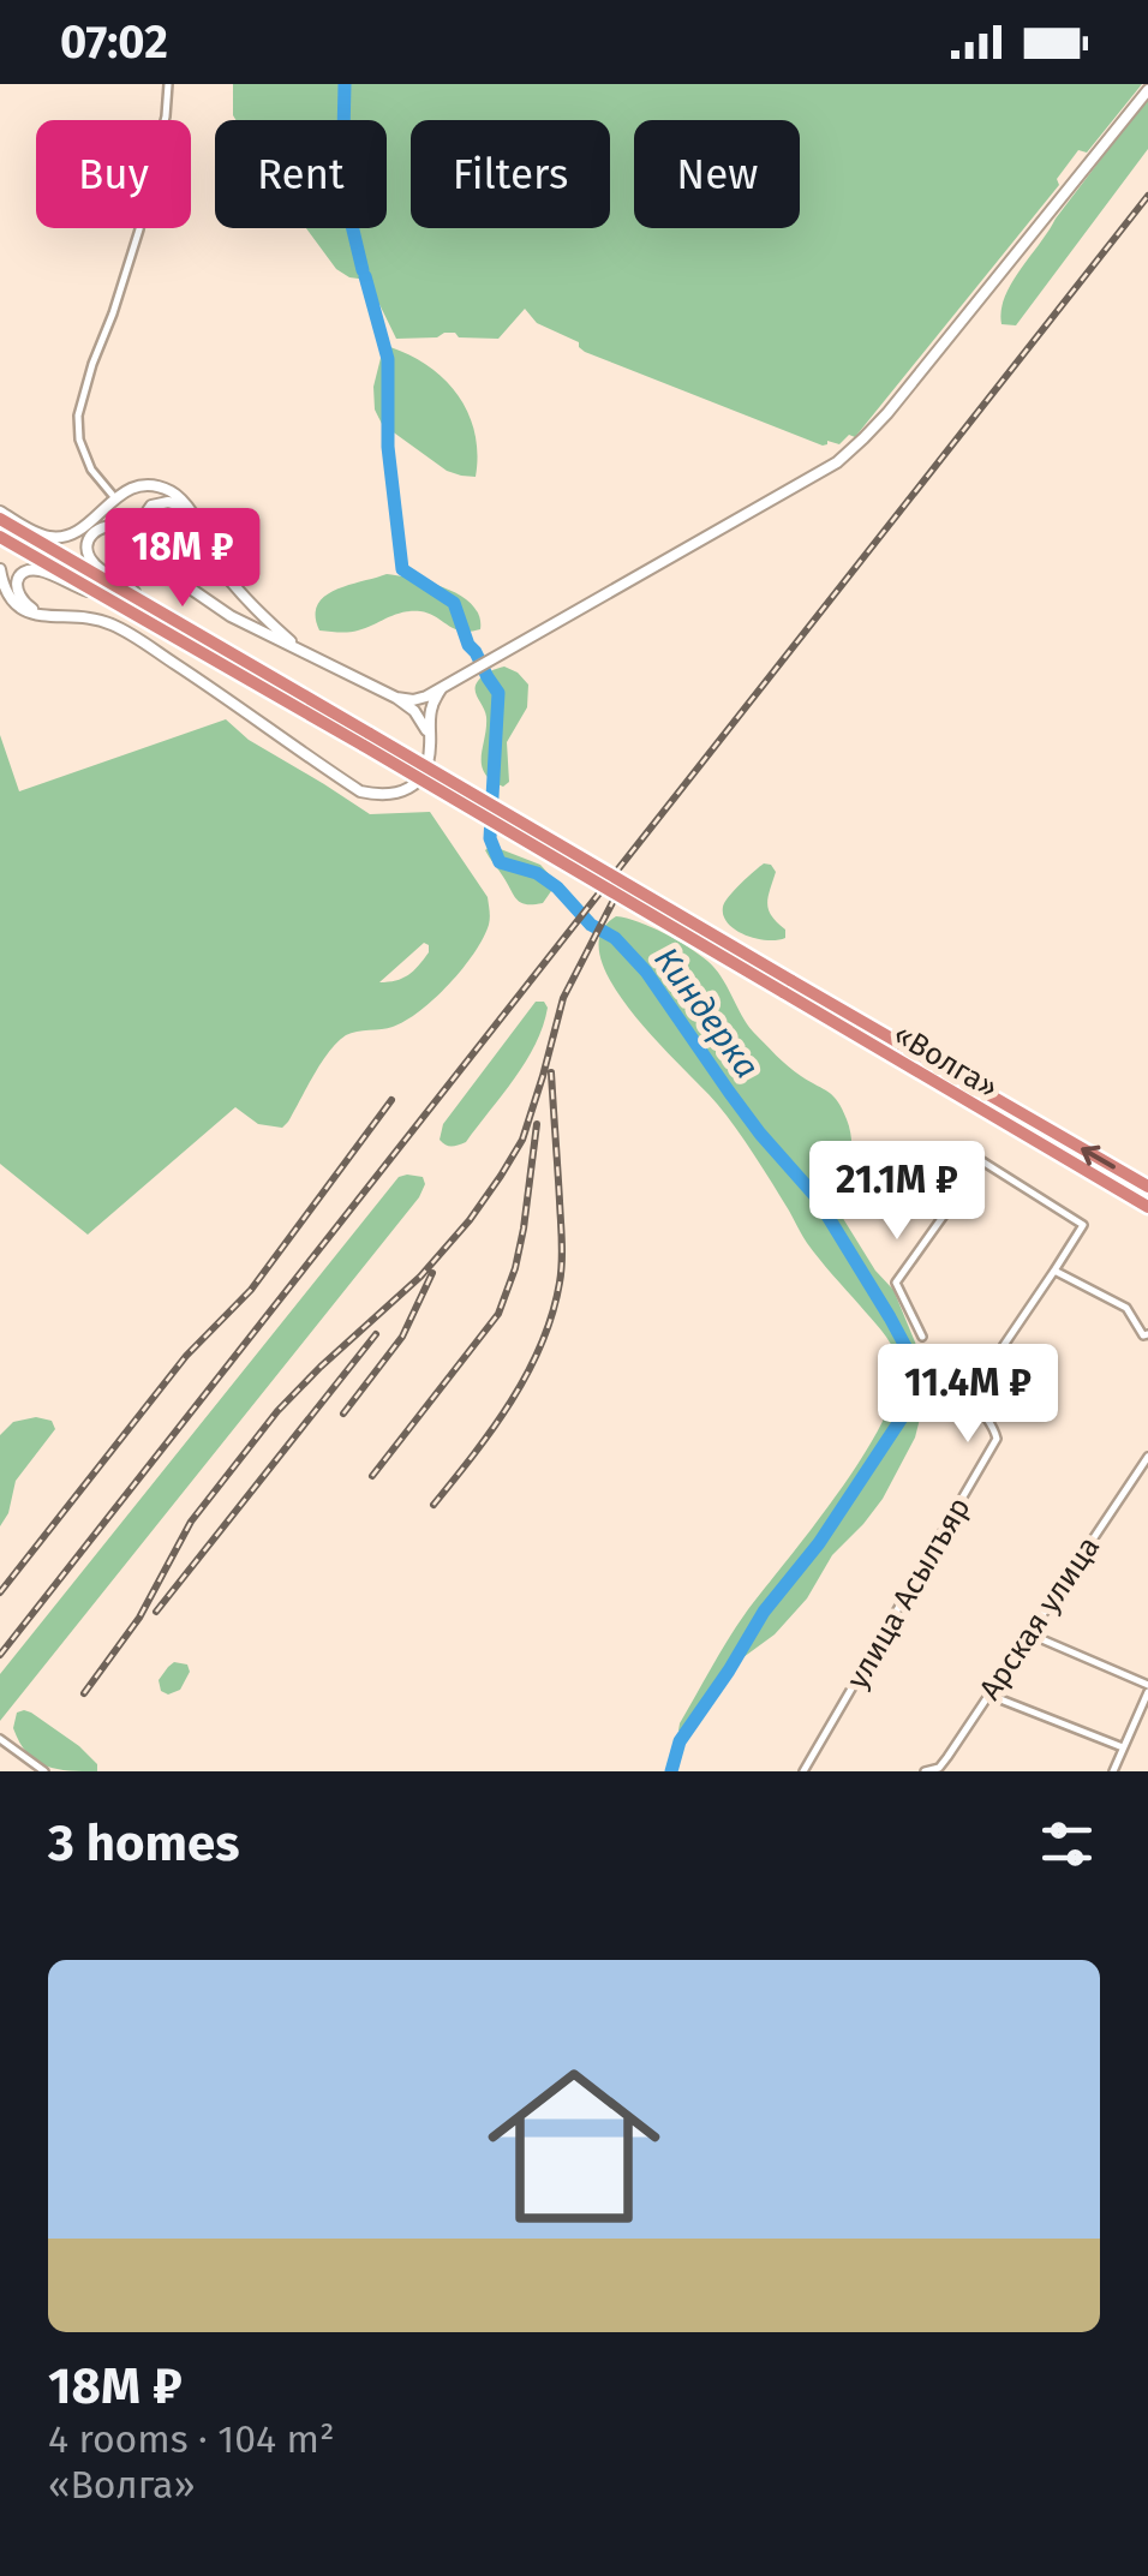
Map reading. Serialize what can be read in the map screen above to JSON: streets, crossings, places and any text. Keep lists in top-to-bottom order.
{
  "streets": {
    "highway": ["«Волга»"],
    "street": ["улица Асылъяр", "Арская улица"]
  },
  "water": ["Киндерка"],
  "page": {
    "status": "07:02",
    "chip": [
      "Buy",
      "Rent",
      "Filters",
      "New"
    ],
    "price": ["18M ₽", "21.1M ₽", "11.4M ₽"],
    "heading": "3 homes",
    "list": [
      {
        "name": "18M ₽",
        "note": "4 rooms · 104 m² · «Волга»"
      }
    ]
  }
}
